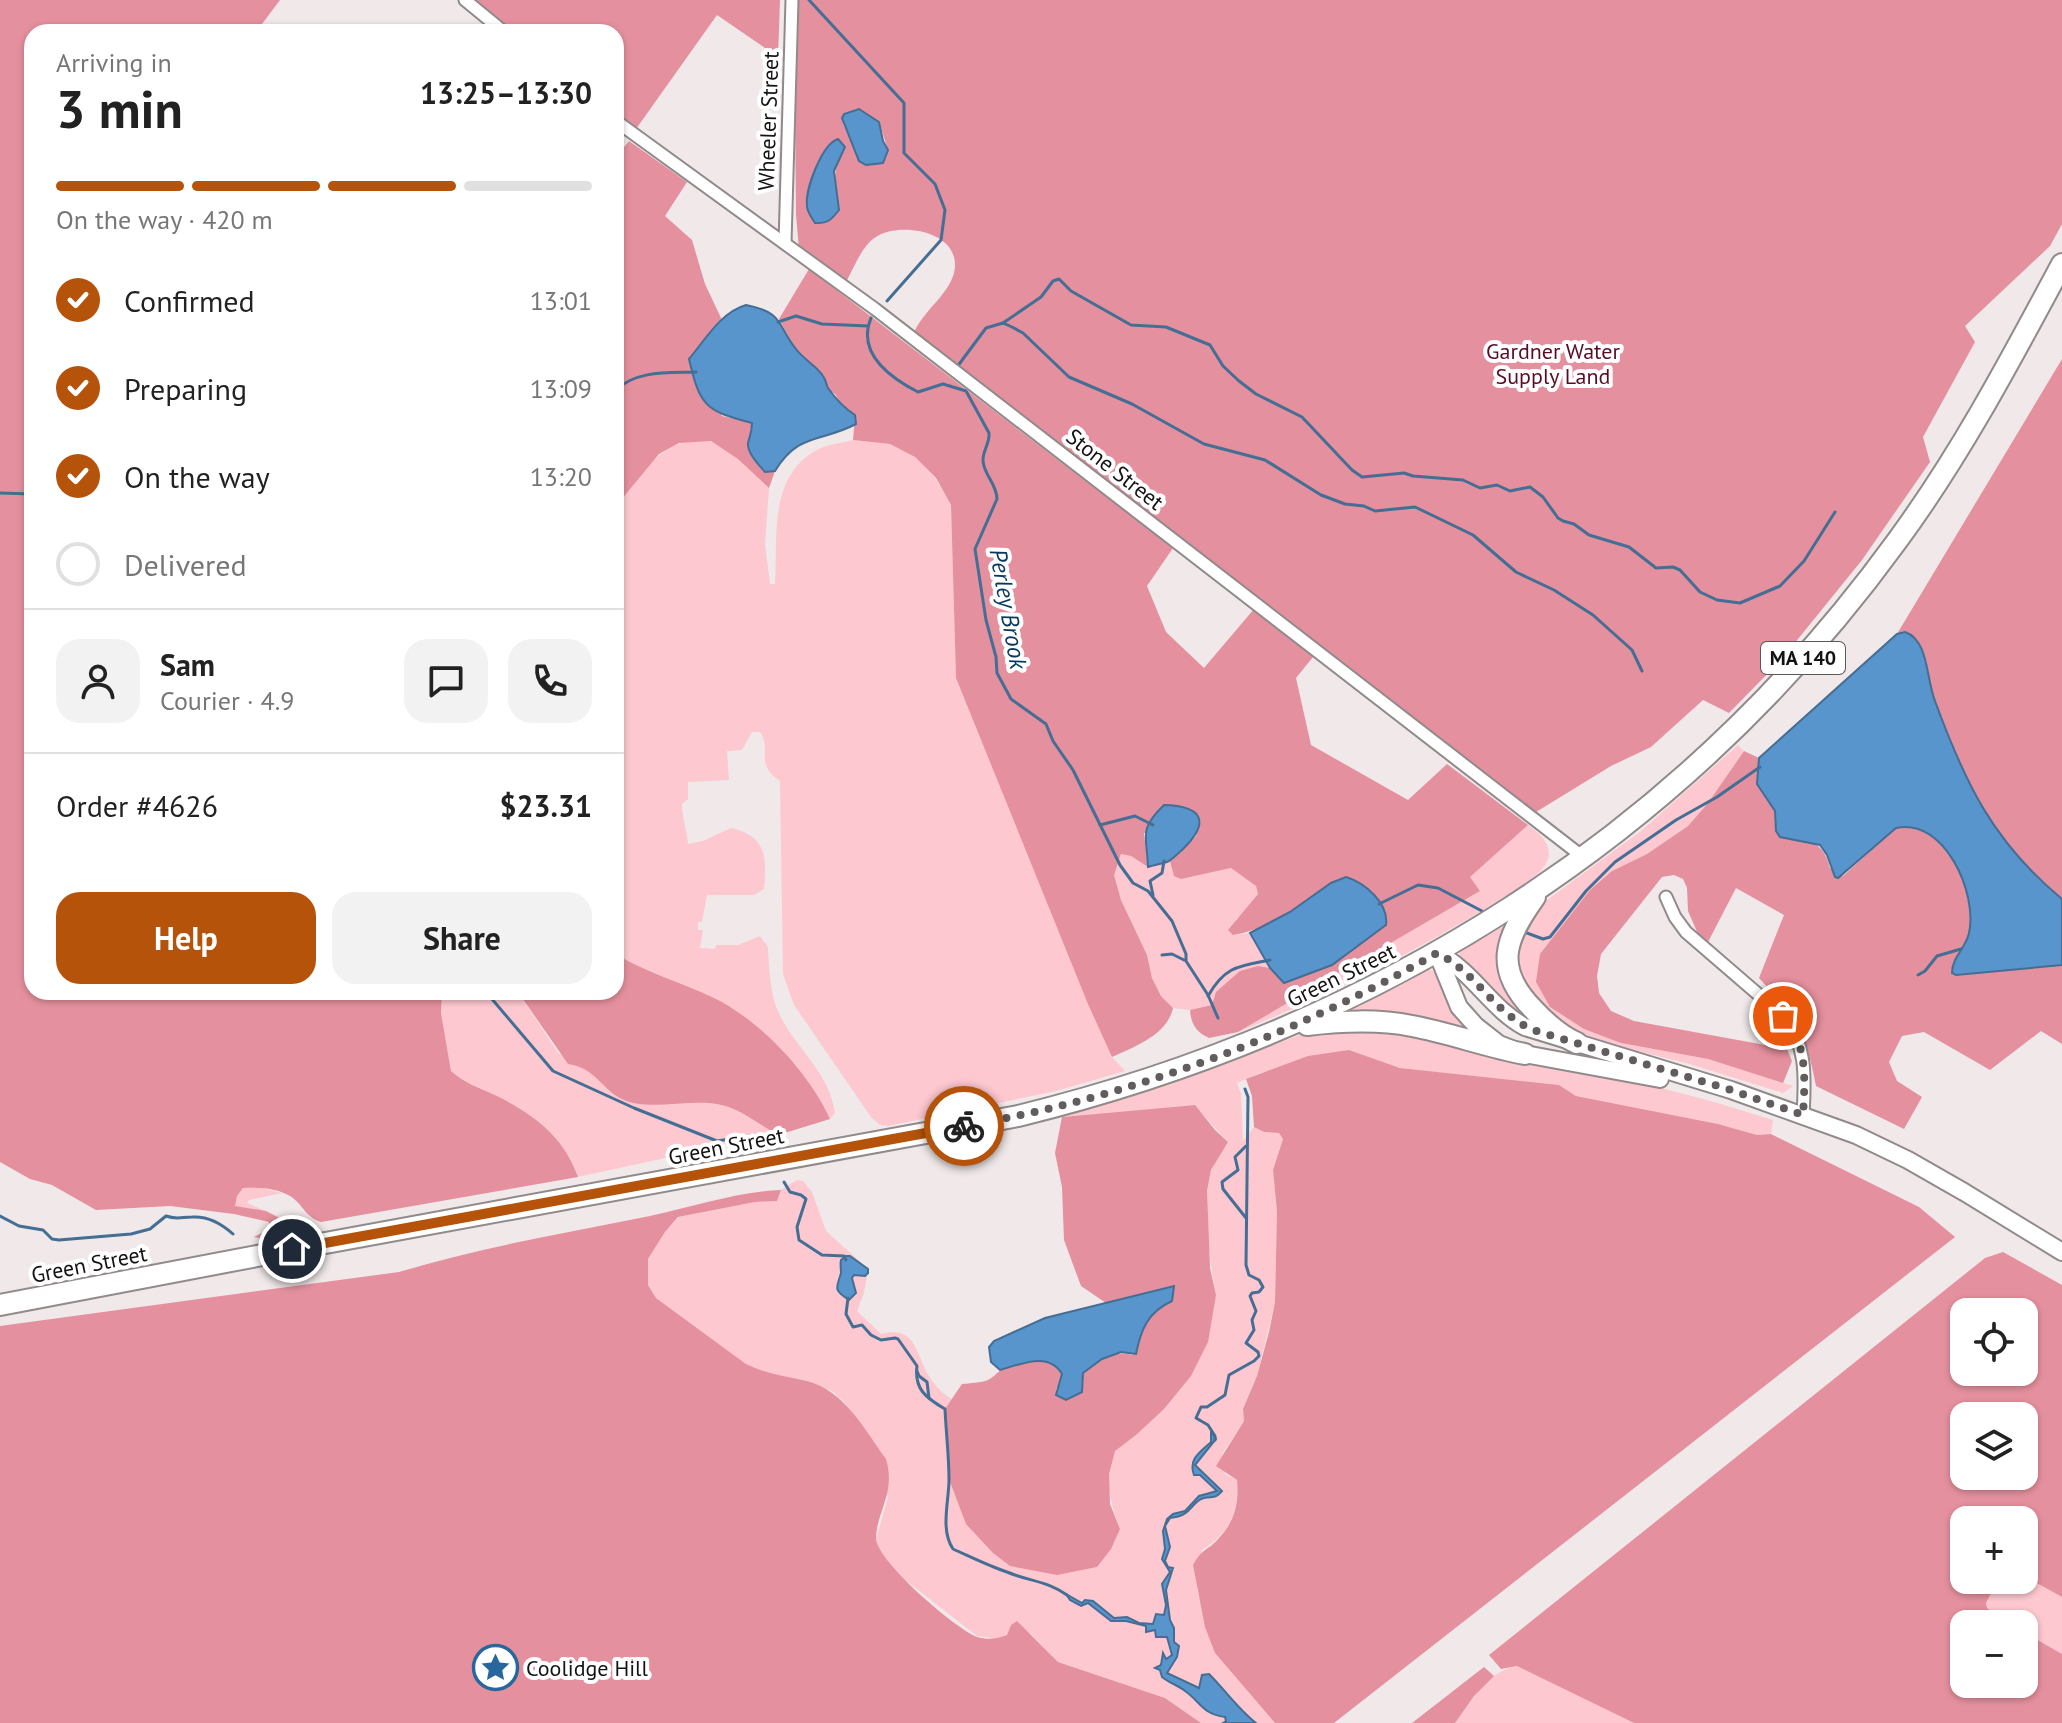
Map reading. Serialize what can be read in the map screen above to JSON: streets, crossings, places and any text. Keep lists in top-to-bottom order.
{
  "streets": {
    "highway": ["MA 140", "Green Street"],
    "street": ["Wheeler Street", "Stone Street"]
  },
  "crossings": [
    ["Wheeler Street", "Stone Street"],
    ["Stone Street", "MA 140"],
    ["MA 140", "Green Street"]
  ],
  "water": ["Perley Brook"],
  "parks": ["Gardner Water Supply Land"],
  "places": {
    "place": ["Coolidge Hill"]
  },
  "page": {
    "heading": ["3 min", "Arriving in", "13:25–13:30"],
    "panel": [
      "Sam",
      "Courier · 4.9",
      "Order #4626",
      "$23.31"
    ],
    "bar": "On the way · 420 m",
    "list": [
      ["Confirmed", "13:01"],
      ["Preparing", "13:09"],
      ["On the way", "13:20"],
      "Delivered"
    ],
    "buttons": ["Help", "Share"],
    "map_buttons": ["+", "−"]
  }
}
